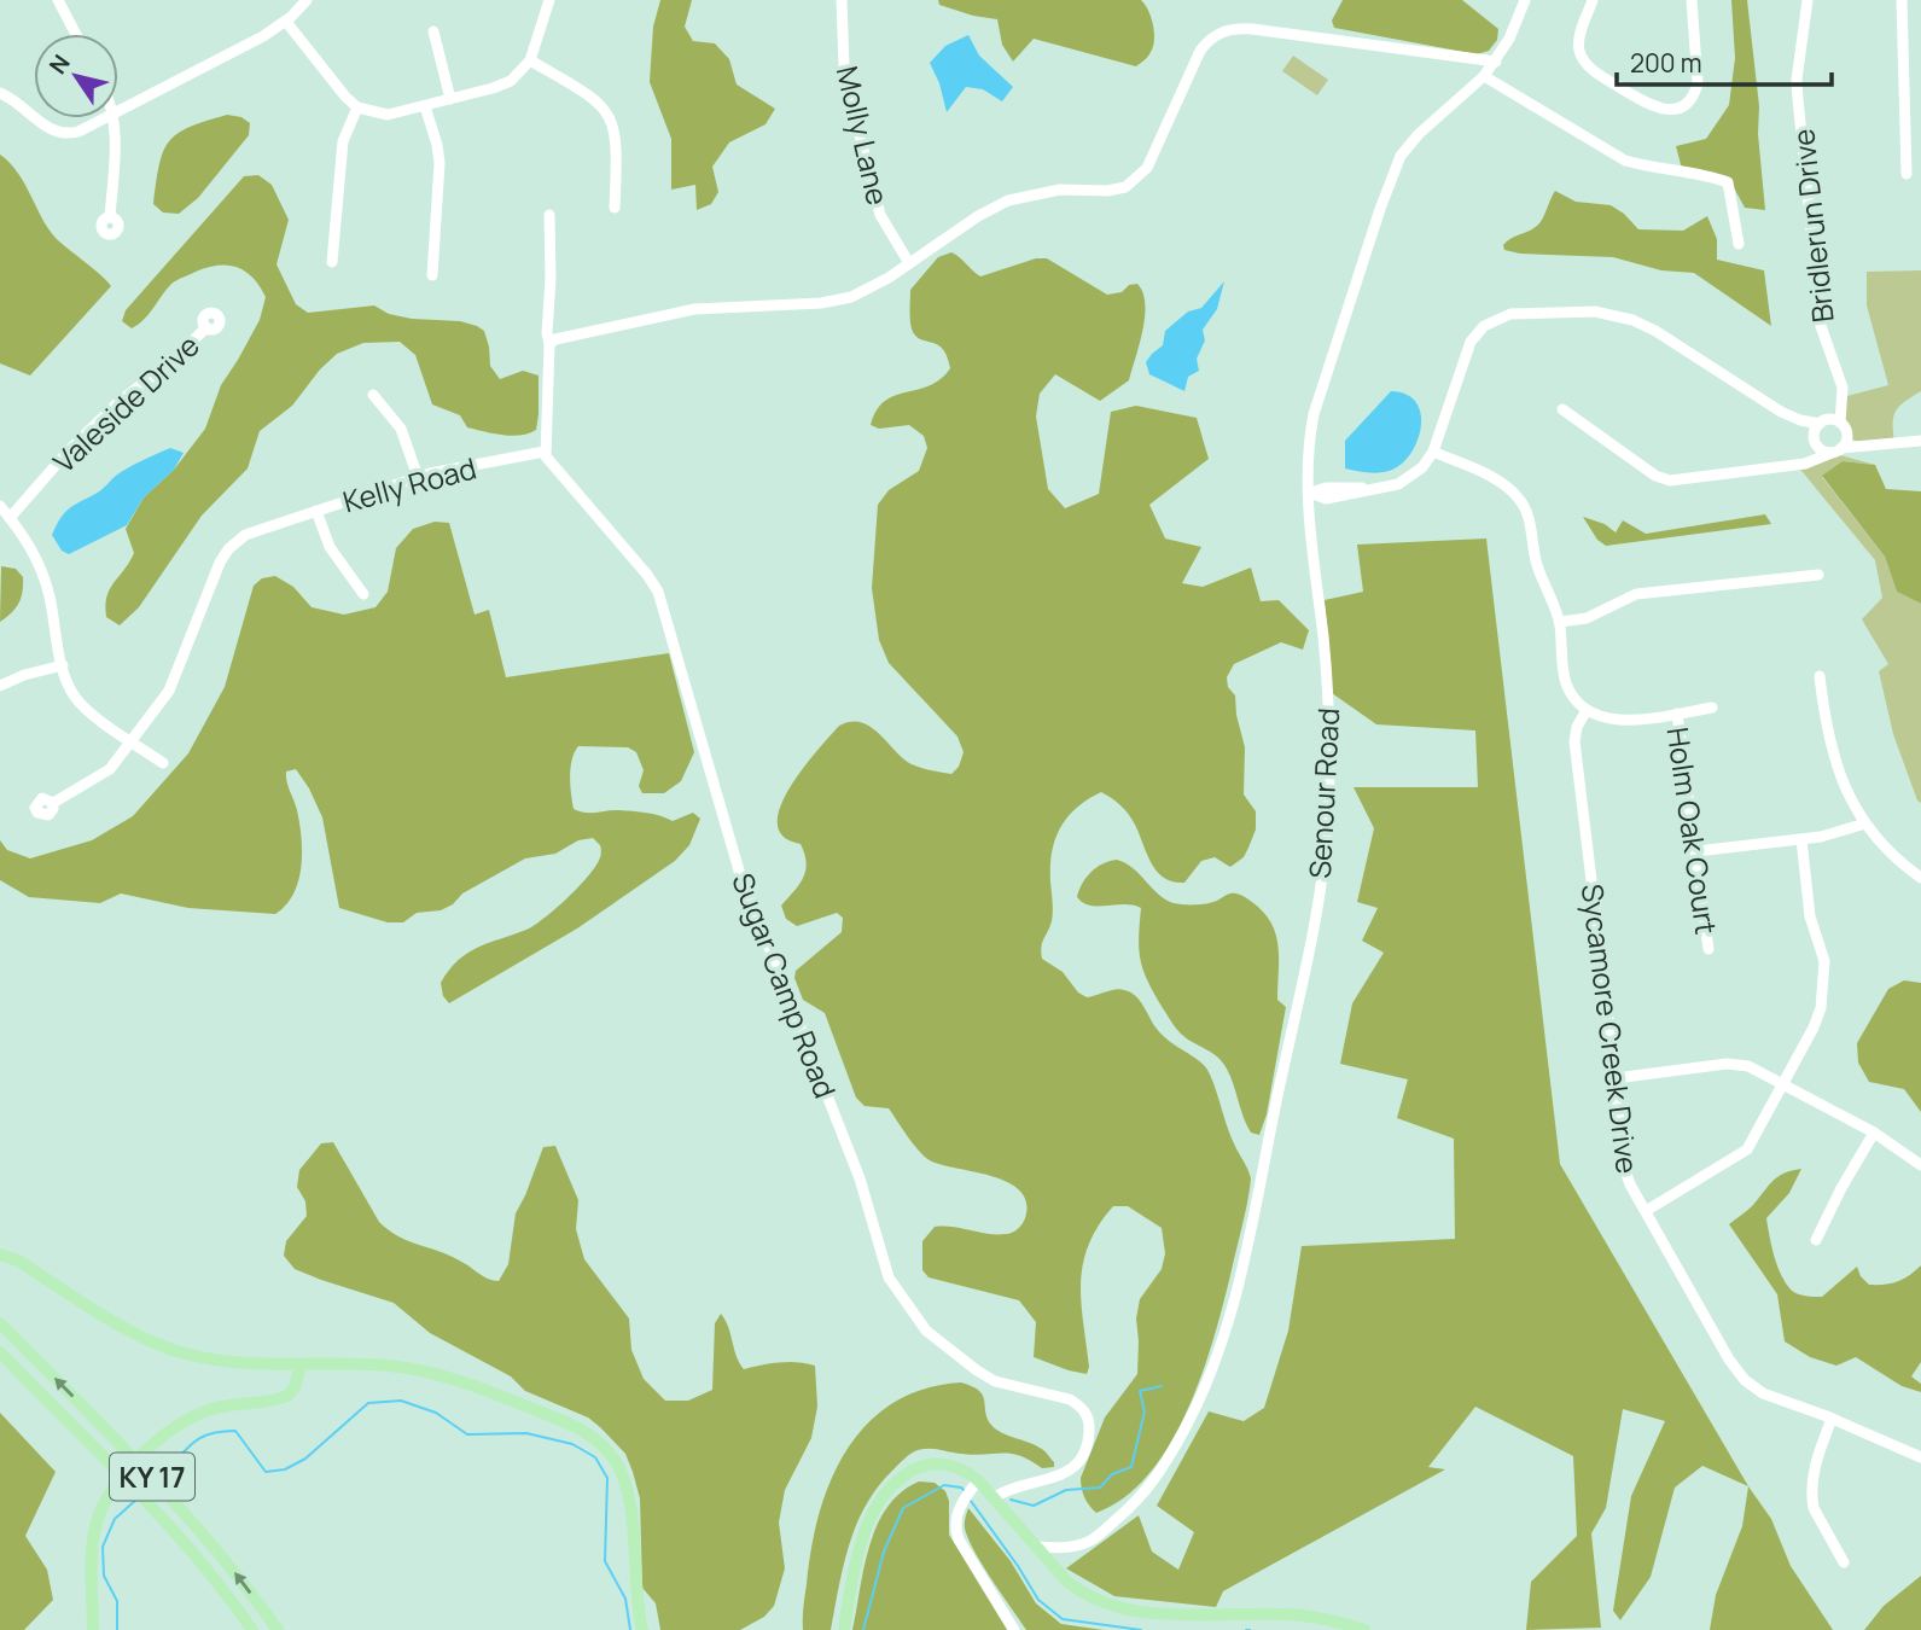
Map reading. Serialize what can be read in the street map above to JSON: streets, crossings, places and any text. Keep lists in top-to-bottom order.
{
  "streets": {
    "main road": ["KY 17"],
    "street": [
      "Molly Lane",
      "Bridlerun Drive",
      "Valeside Drive",
      "Kelly Road",
      "Senour Road",
      "Holm Oak Court",
      "Sugar Camp Road",
      "Sycamore Creek Drive"
    ]
  },
  "crossings": [
    ["Kelly Road", "Sugar Camp Road"]
  ],
  "scale_bar": "200 m",
  "north": "top left"
}
